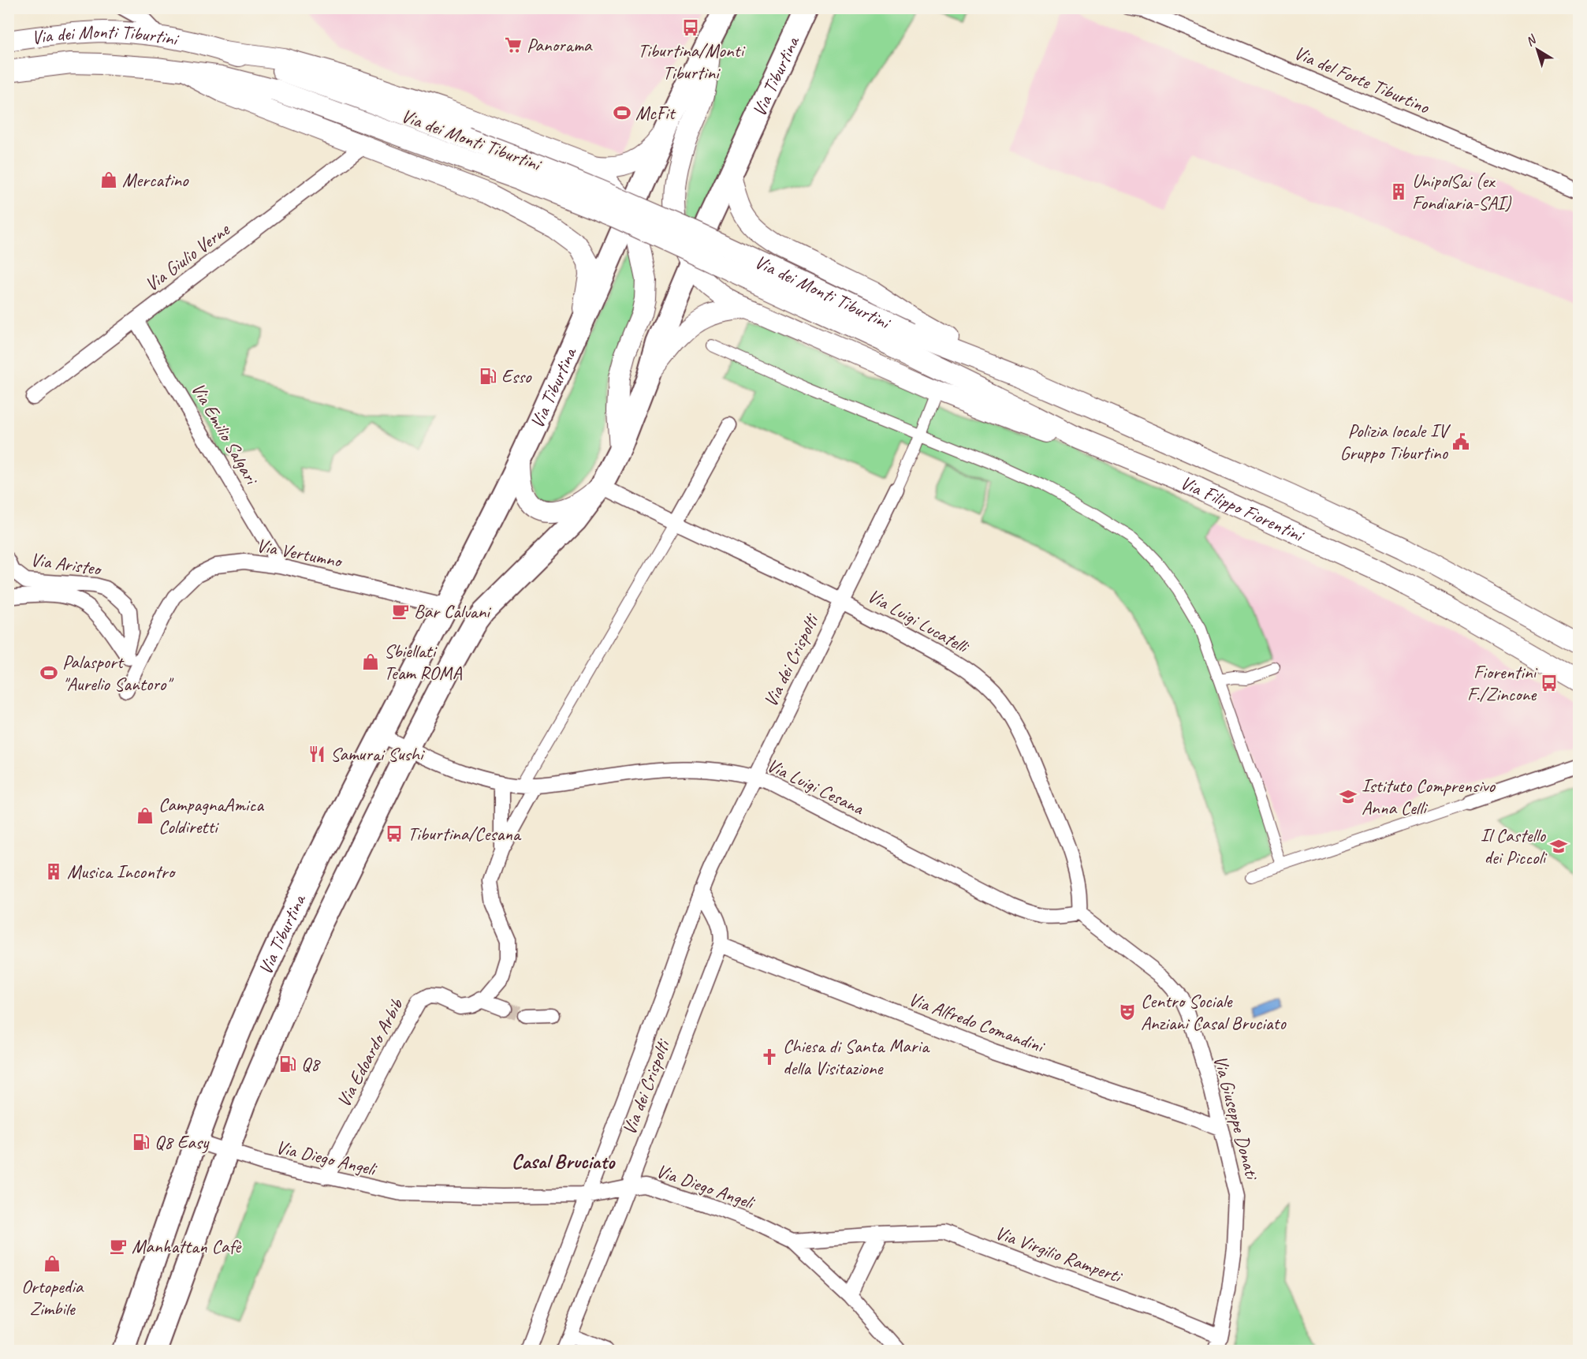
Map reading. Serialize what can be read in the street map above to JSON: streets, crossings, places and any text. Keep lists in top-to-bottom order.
{
  "streets": {
    "main road": ["Via dei Monti Tiburtini", "Via Tiburtina", "Via Filippo Fiorentini"],
    "street": [
      "Via del Forte Tiburtino",
      "Via Giulio Verne",
      "Via Emilio Salgari",
      "Via Vertumno",
      "Via Aristeo",
      "Via Luigi Lucatelli",
      "Via dei Crispolti",
      "Via Luigi Cesana",
      "Via Alfredo Comandini",
      "Via Edoardo Arbib",
      "Via Giuseppe Donati",
      "Via Diego Angeli",
      "Via Virgilio Ramperti"
    ]
  },
  "crossings": [
    ["Via dei Monti Tiburtini", "Via Filippo Fiorentini"],
    ["Via Tiburtina", "Via Filippo Fiorentini"],
    ["Via Tiburtina", "Via Vertumno"],
    ["Via Tiburtina", "Via Luigi Lucatelli"],
    ["Via Tiburtina", "Via dei Crispolti"],
    ["Via Tiburtina", "Via Luigi Cesana"],
    ["Via Tiburtina", "Via Diego Angeli"],
    ["Via Giulio Verne", "Via Emilio Salgari"],
    ["Via Emilio Salgari", "Via Vertumno"],
    ["Via Luigi Lucatelli", "Via dei Crispolti"],
    ["Via Luigi Lucatelli", "Via Luigi Cesana"],
    ["Via Luigi Lucatelli", "Via Giuseppe Donati"],
    ["Via dei Crispolti", "Via Luigi Cesana"],
    ["Via dei Crispolti", "Via Alfredo Comandini"],
    ["Via dei Crispolti", "Via Diego Angeli"],
    ["Via Luigi Cesana", "Via Edoardo Arbib"],
    ["Via Luigi Cesana", "Via Giuseppe Donati"],
    ["Via Alfredo Comandini", "Via Giuseppe Donati"],
    ["Via Edoardo Arbib", "Via Diego Angeli"],
    ["Via Giuseppe Donati", "Via Virgilio Ramperti"],
    ["Via Diego Angeli", "Via Virgilio Ramperti"]
  ],
  "districts": ["Casal Bruciato"],
  "places": {
    "bus stop": ["Tiburtina/Monti Tiburtini", "Fiorentini F./Zincone", "Tiburtina/Cesana"],
    "supermarket": ["Panorama"],
    "sports": ["McFit", "Palasport \"Aurelio Santoro\""],
    "shop": [
      "Mercatino",
      "Sbiellati Team ROMA",
      "CampagnaAmica Coldiretti",
      "Ortopedia Zimbile"
    ],
    "building": ["UnipolSai (ex Fondiaria-SAI)", "Musica Incontro"],
    "fuel station": ["Esso", "Q8", "Q8 Easy"],
    "public building": ["Polizia locale IV Gruppo Tiburtino"],
    "cafe": ["Bar Calvani", "Manhattan Cafè"],
    "restaurant": ["Samurai Sushi"],
    "school or university": ["Istituto Comprensivo Anna Celli", "Il Castello dei Piccoli"],
    "theatre": ["Centro Sociale Anziani Casal Bruciato"],
    "church": ["Chiesa di Santa Maria della Visitazione"]
  },
  "north": "top left"
}
